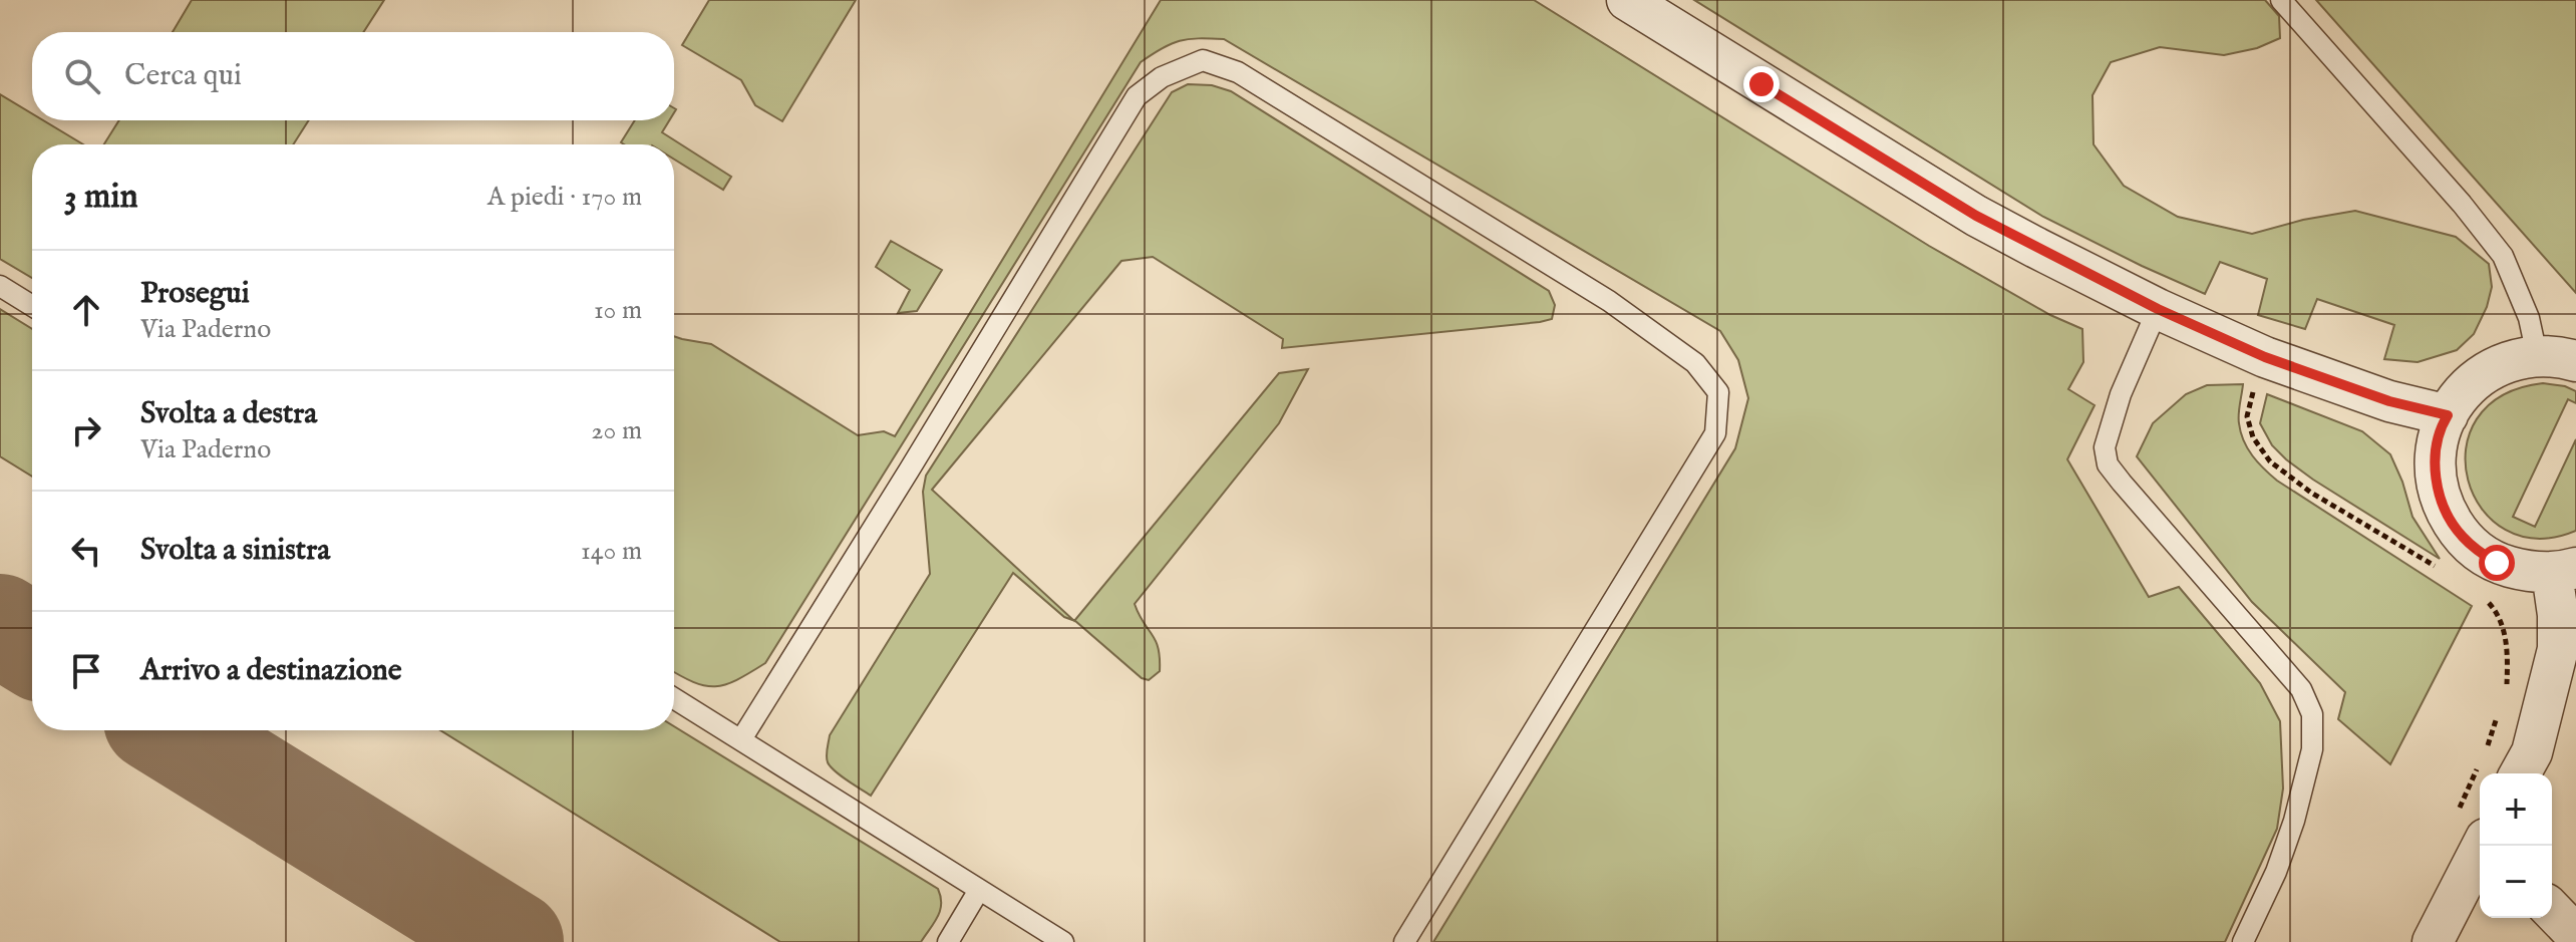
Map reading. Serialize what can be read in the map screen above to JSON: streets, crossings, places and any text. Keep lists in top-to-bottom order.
{
  "page": {
    "search": "Cerca qui",
    "heading": ["3 min", "A piedi · 170 m"],
    "list": [
      ["Prosegui", "Via Paderno", "10 m"],
      ["Svolta a destra", "Via Paderno", "20 m"],
      ["Svolta a sinistra", "140 m"],
      "Arrivo a destinazione"
    ],
    "map_buttons": ["+", "−"]
  }
}
